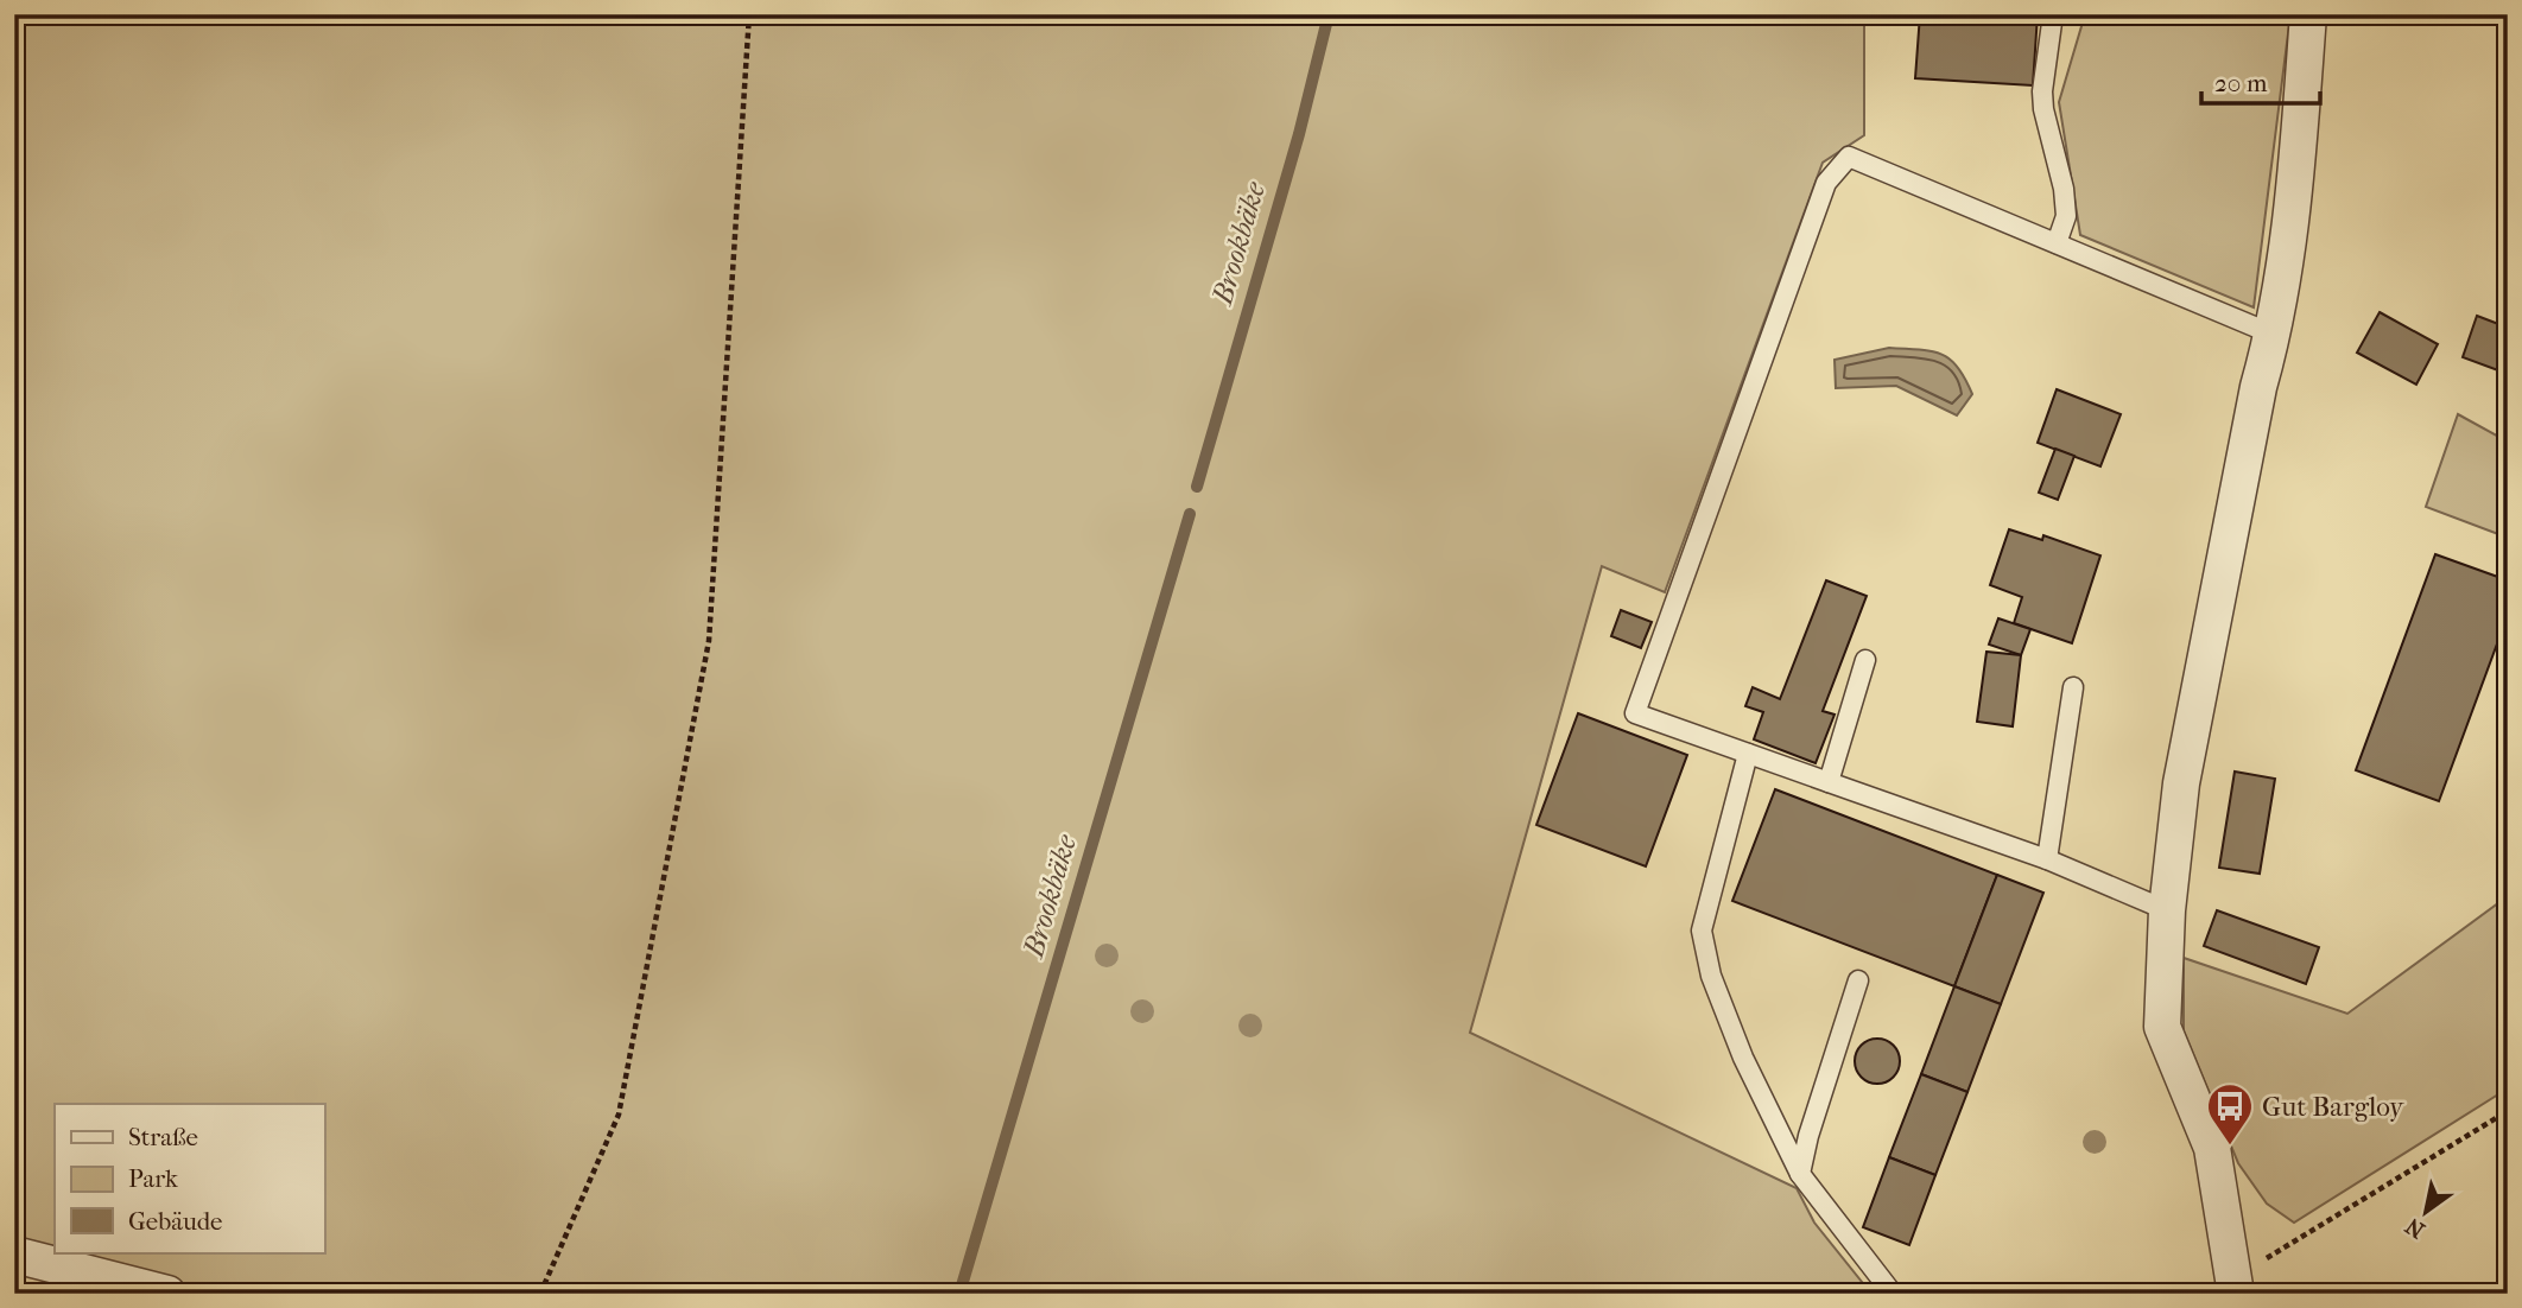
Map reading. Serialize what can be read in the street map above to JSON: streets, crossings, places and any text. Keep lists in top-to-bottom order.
{
  "water": ["Brookbäke"],
  "places": {
    "bus stop": ["Gut Bargloy"]
  },
  "legend": ["Straße", "Park", "Gebäude"],
  "scale_bar": "20 m",
  "north": "bottom left"
}
